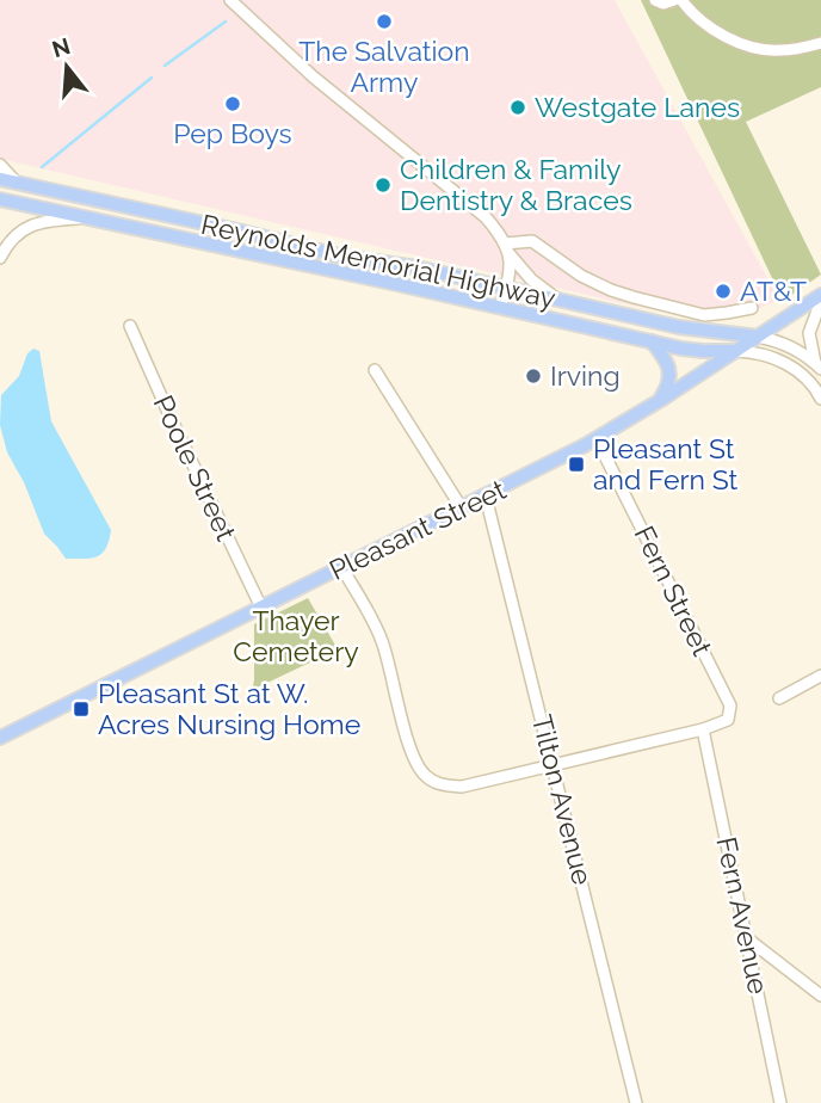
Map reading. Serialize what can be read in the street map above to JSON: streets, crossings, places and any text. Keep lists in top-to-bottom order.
{
  "streets": {
    "main road": ["Reynolds Memorial Highway", "Pleasant Street"],
    "street": [
      "Poole Street",
      "Fern Street",
      "Tilton Avenue",
      "Fern Avenue"
    ]
  },
  "crossings": [
    ["Reynolds Memorial Highway", "Pleasant Street"],
    ["Poole Street", "Pleasant Street"],
    ["Pleasant Street", "Fern Street"],
    ["Pleasant Street", "Tilton Avenue"],
    ["Fern Street", "Fern Avenue"]
  ],
  "parks": ["Thayer Cemetery"],
  "places": {
    "other": [
      "The Salvation Army",
      "Pep Boys",
      "Westgate Lanes",
      "Children & Family Dentistry & Braces",
      "AT&T",
      "Irving"
    ],
    "transit": ["Pleasant St and Fern St", "Pleasant St at W. Acres Nursing Home"]
  },
  "north": "top"
}
